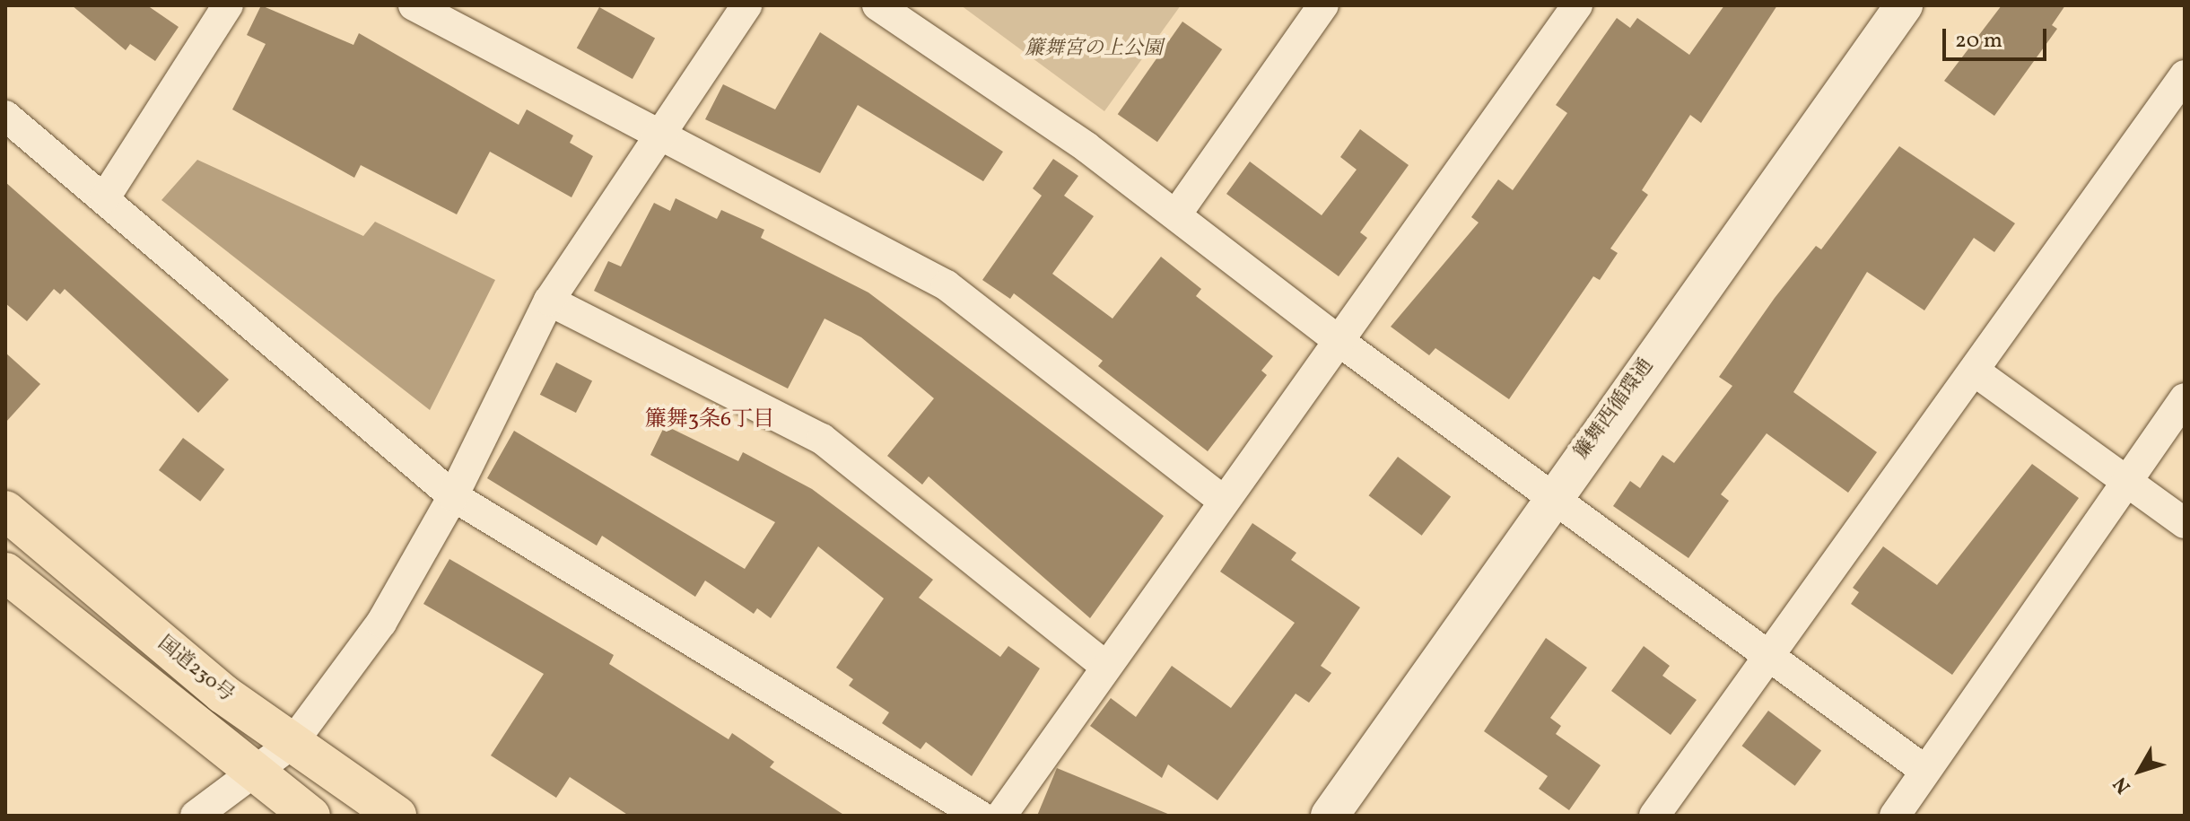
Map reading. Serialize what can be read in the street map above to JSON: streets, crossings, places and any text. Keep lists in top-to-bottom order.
{
  "streets": {
    "highway": ["国道230号"],
    "street": ["簾舞西循環通"]
  },
  "districts": ["簾舞3条6丁目"],
  "parks": ["簾舞宮の上公園"],
  "scale_bar": "20 m",
  "north": "bottom left"
}
